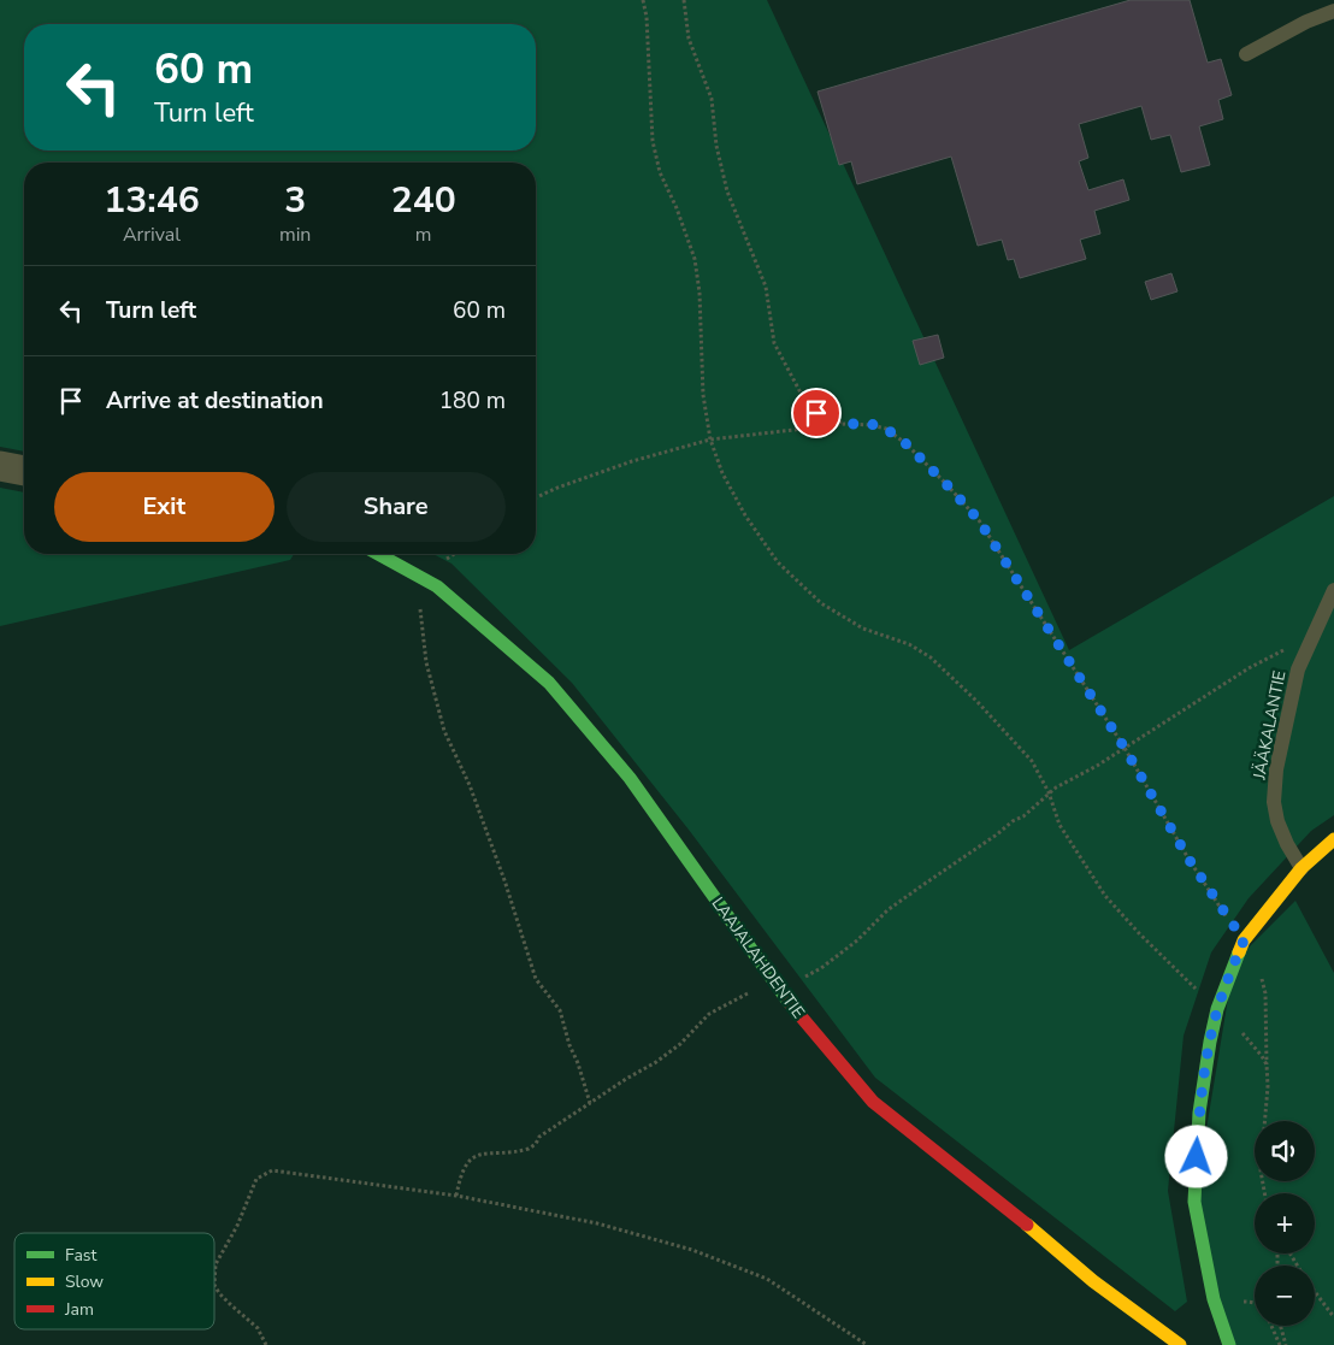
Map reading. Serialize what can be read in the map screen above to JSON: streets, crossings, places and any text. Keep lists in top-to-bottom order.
{
  "streets": {
    "street": ["LAAJALAHDENTIE"],
    "lane": ["JÄÄKALANTIE"]
  },
  "legend": ["Fast", "Slow", "Jam"],
  "page": {
    "turn": ["60 m", "Turn left"],
    "eta": [
      "13:46",
      "Arrival",
      "3",
      "min",
      "240",
      "m"
    ],
    "list": [
      {
        "name": "Turn left",
        "value": "60 m"
      },
      {
        "name": "Arrive at destination",
        "value": "180 m"
      }
    ],
    "buttons": ["Exit", "Share"],
    "map_buttons": ["+", "−"]
  }
}
